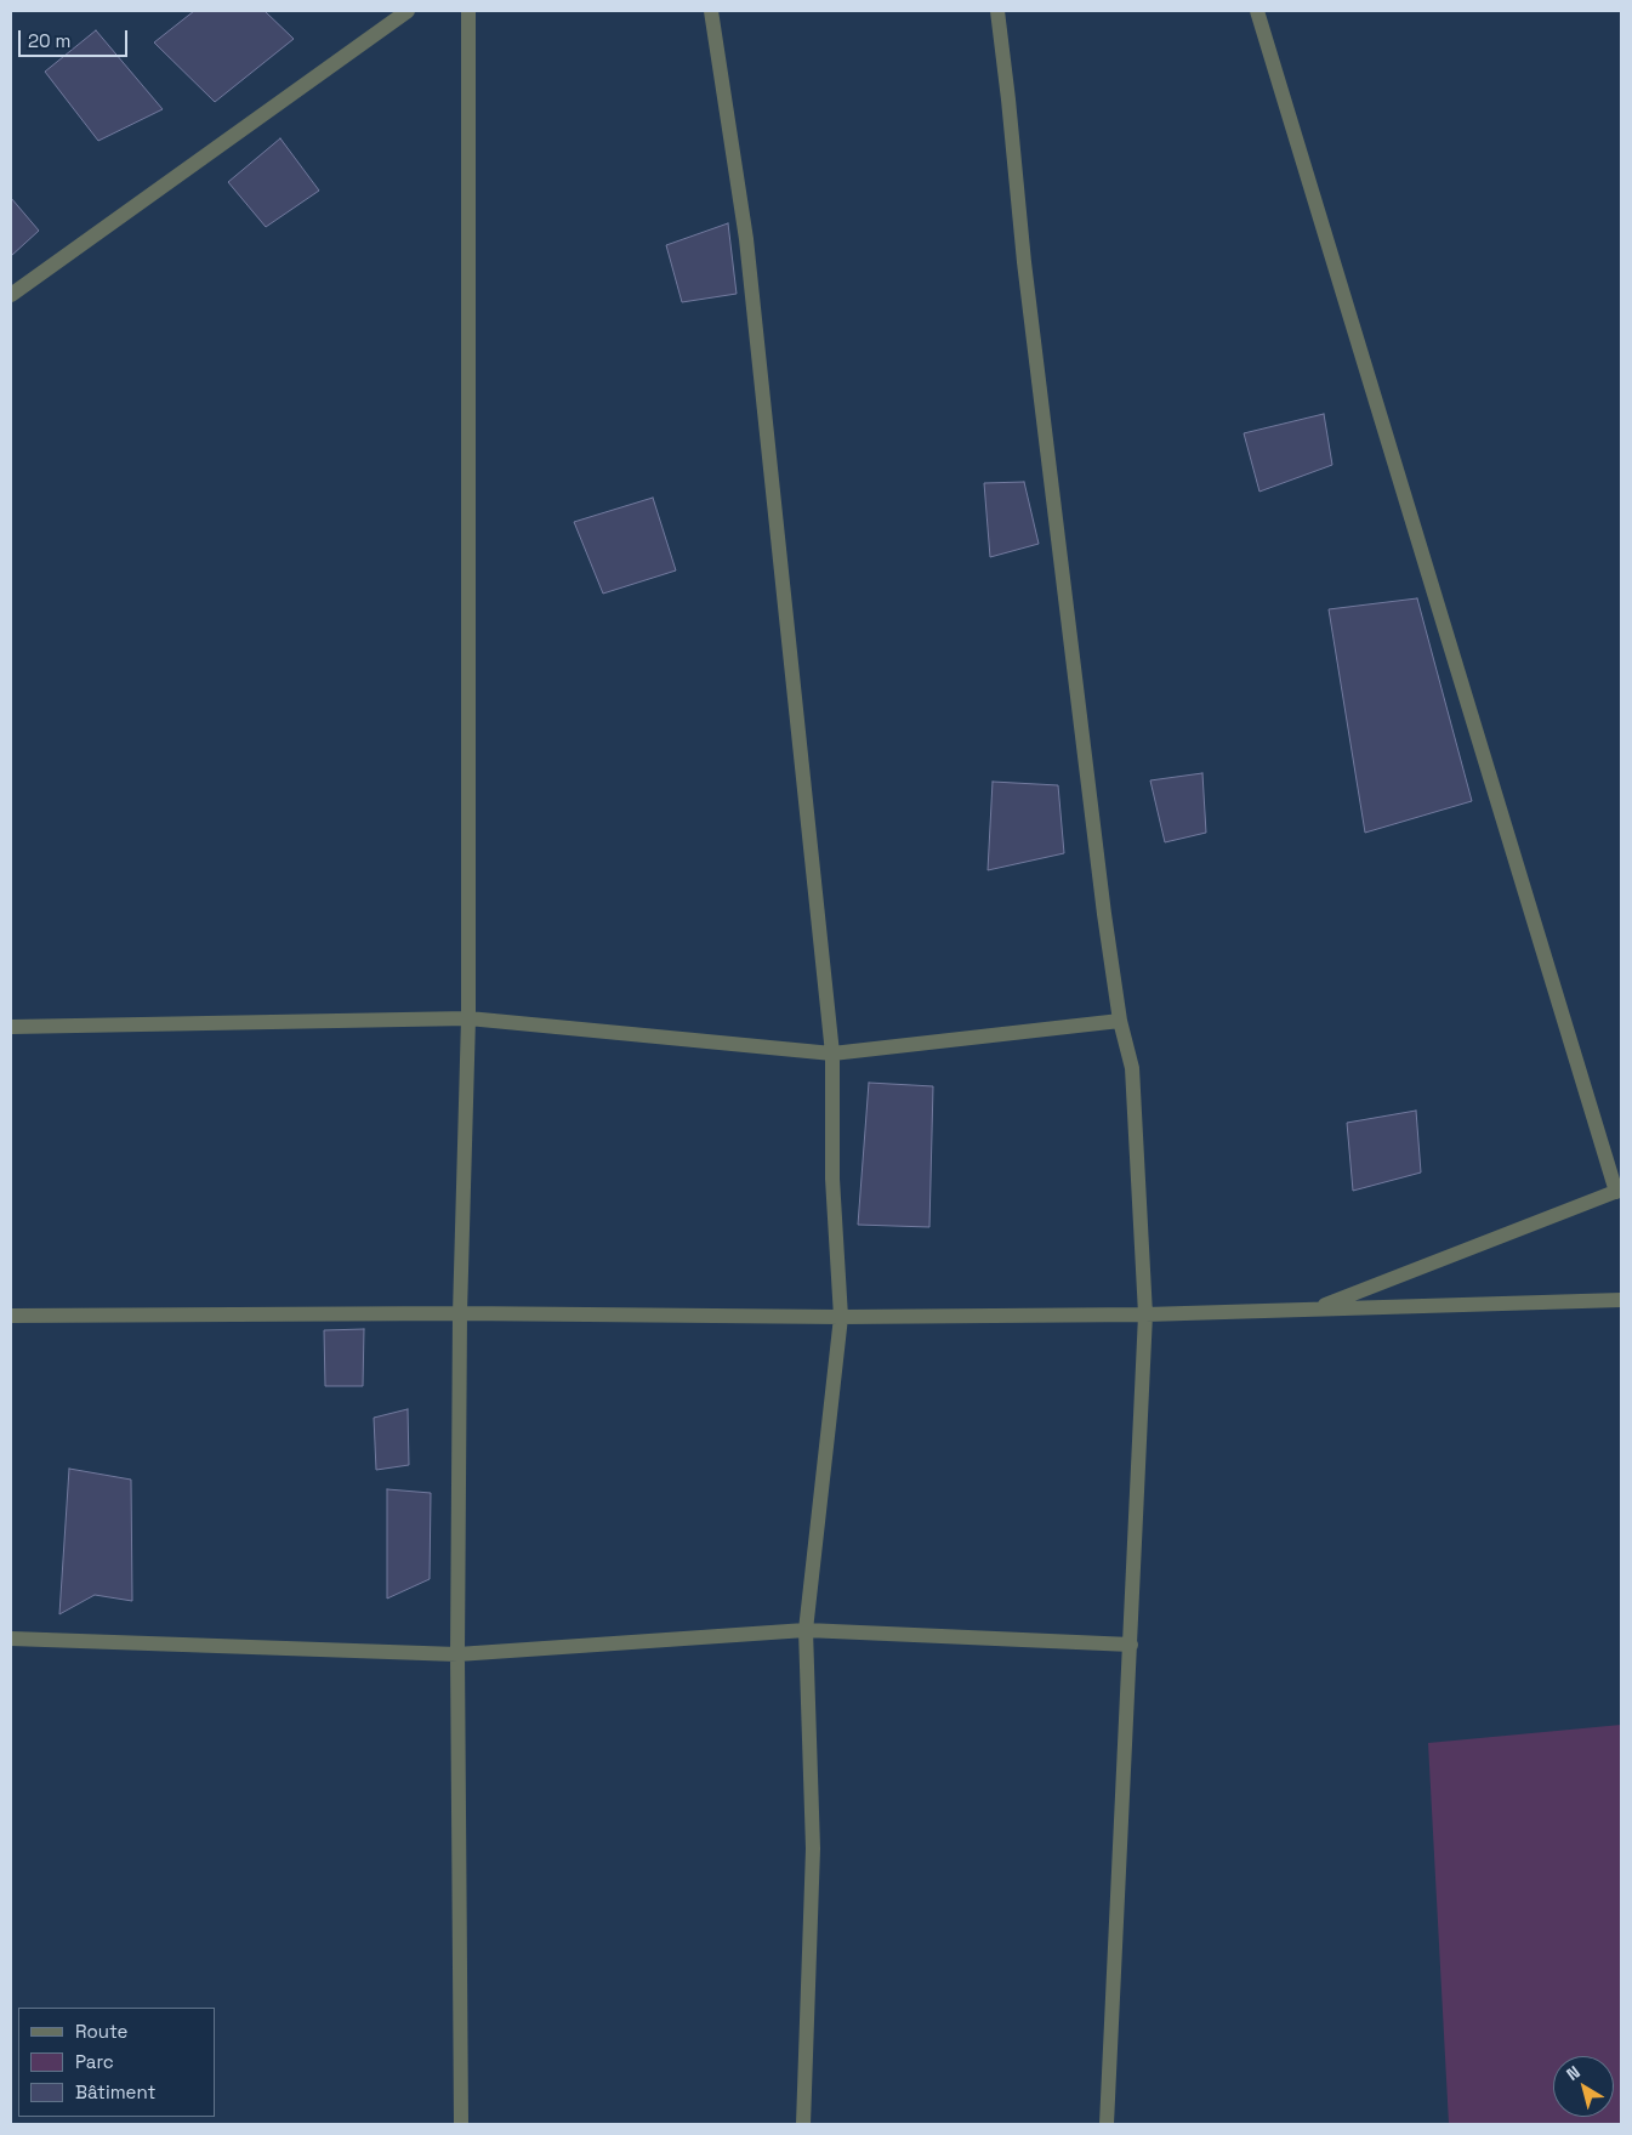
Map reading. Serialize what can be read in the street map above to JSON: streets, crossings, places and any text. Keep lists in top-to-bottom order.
{
  "legend": ["Route", "Parc", "Bâtiment"],
  "scale_bar": "20 m",
  "north": "top left"
}
